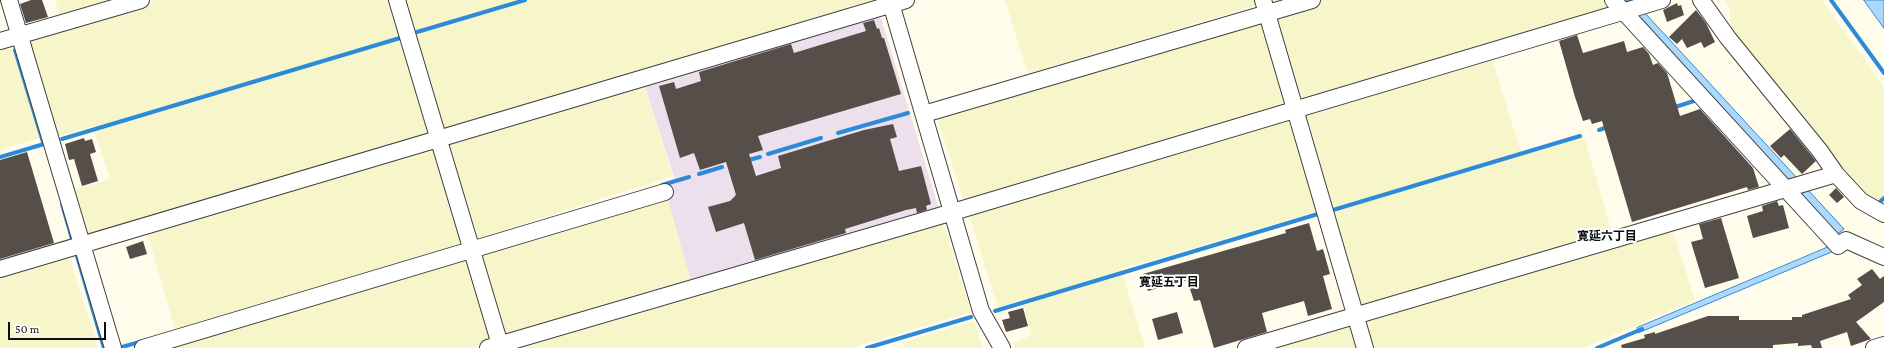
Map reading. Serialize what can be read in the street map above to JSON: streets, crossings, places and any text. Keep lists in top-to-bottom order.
{
  "districts": ["寛延六丁目", "寛延五丁目"],
  "scale_bar": "50 m"
}
